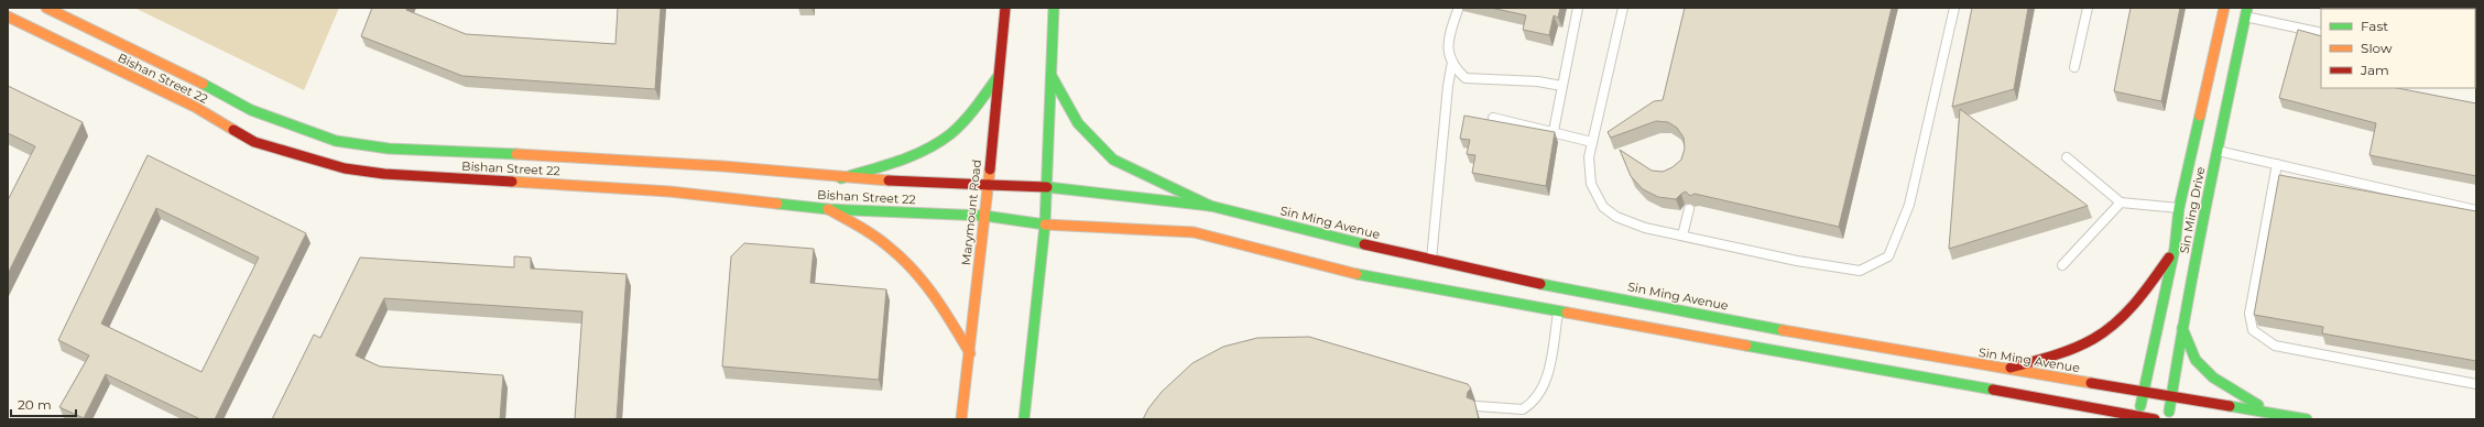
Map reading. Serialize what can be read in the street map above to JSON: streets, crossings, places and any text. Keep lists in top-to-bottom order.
{
  "streets": {
    "main road": [
      "Bishan Street 22",
      "Sin Ming Drive",
      "Marymount Road",
      "Sin Ming Avenue"
    ]
  },
  "crossings": [
    ["Bishan Street 22", "Marymount Road"],
    ["Bishan Street 22", "Sin Ming Avenue"],
    ["Sin Ming Drive", "Sin Ming Avenue"]
  ],
  "legend": ["Fast", "Slow", "Jam"],
  "scale_bar": "20 m"
}
